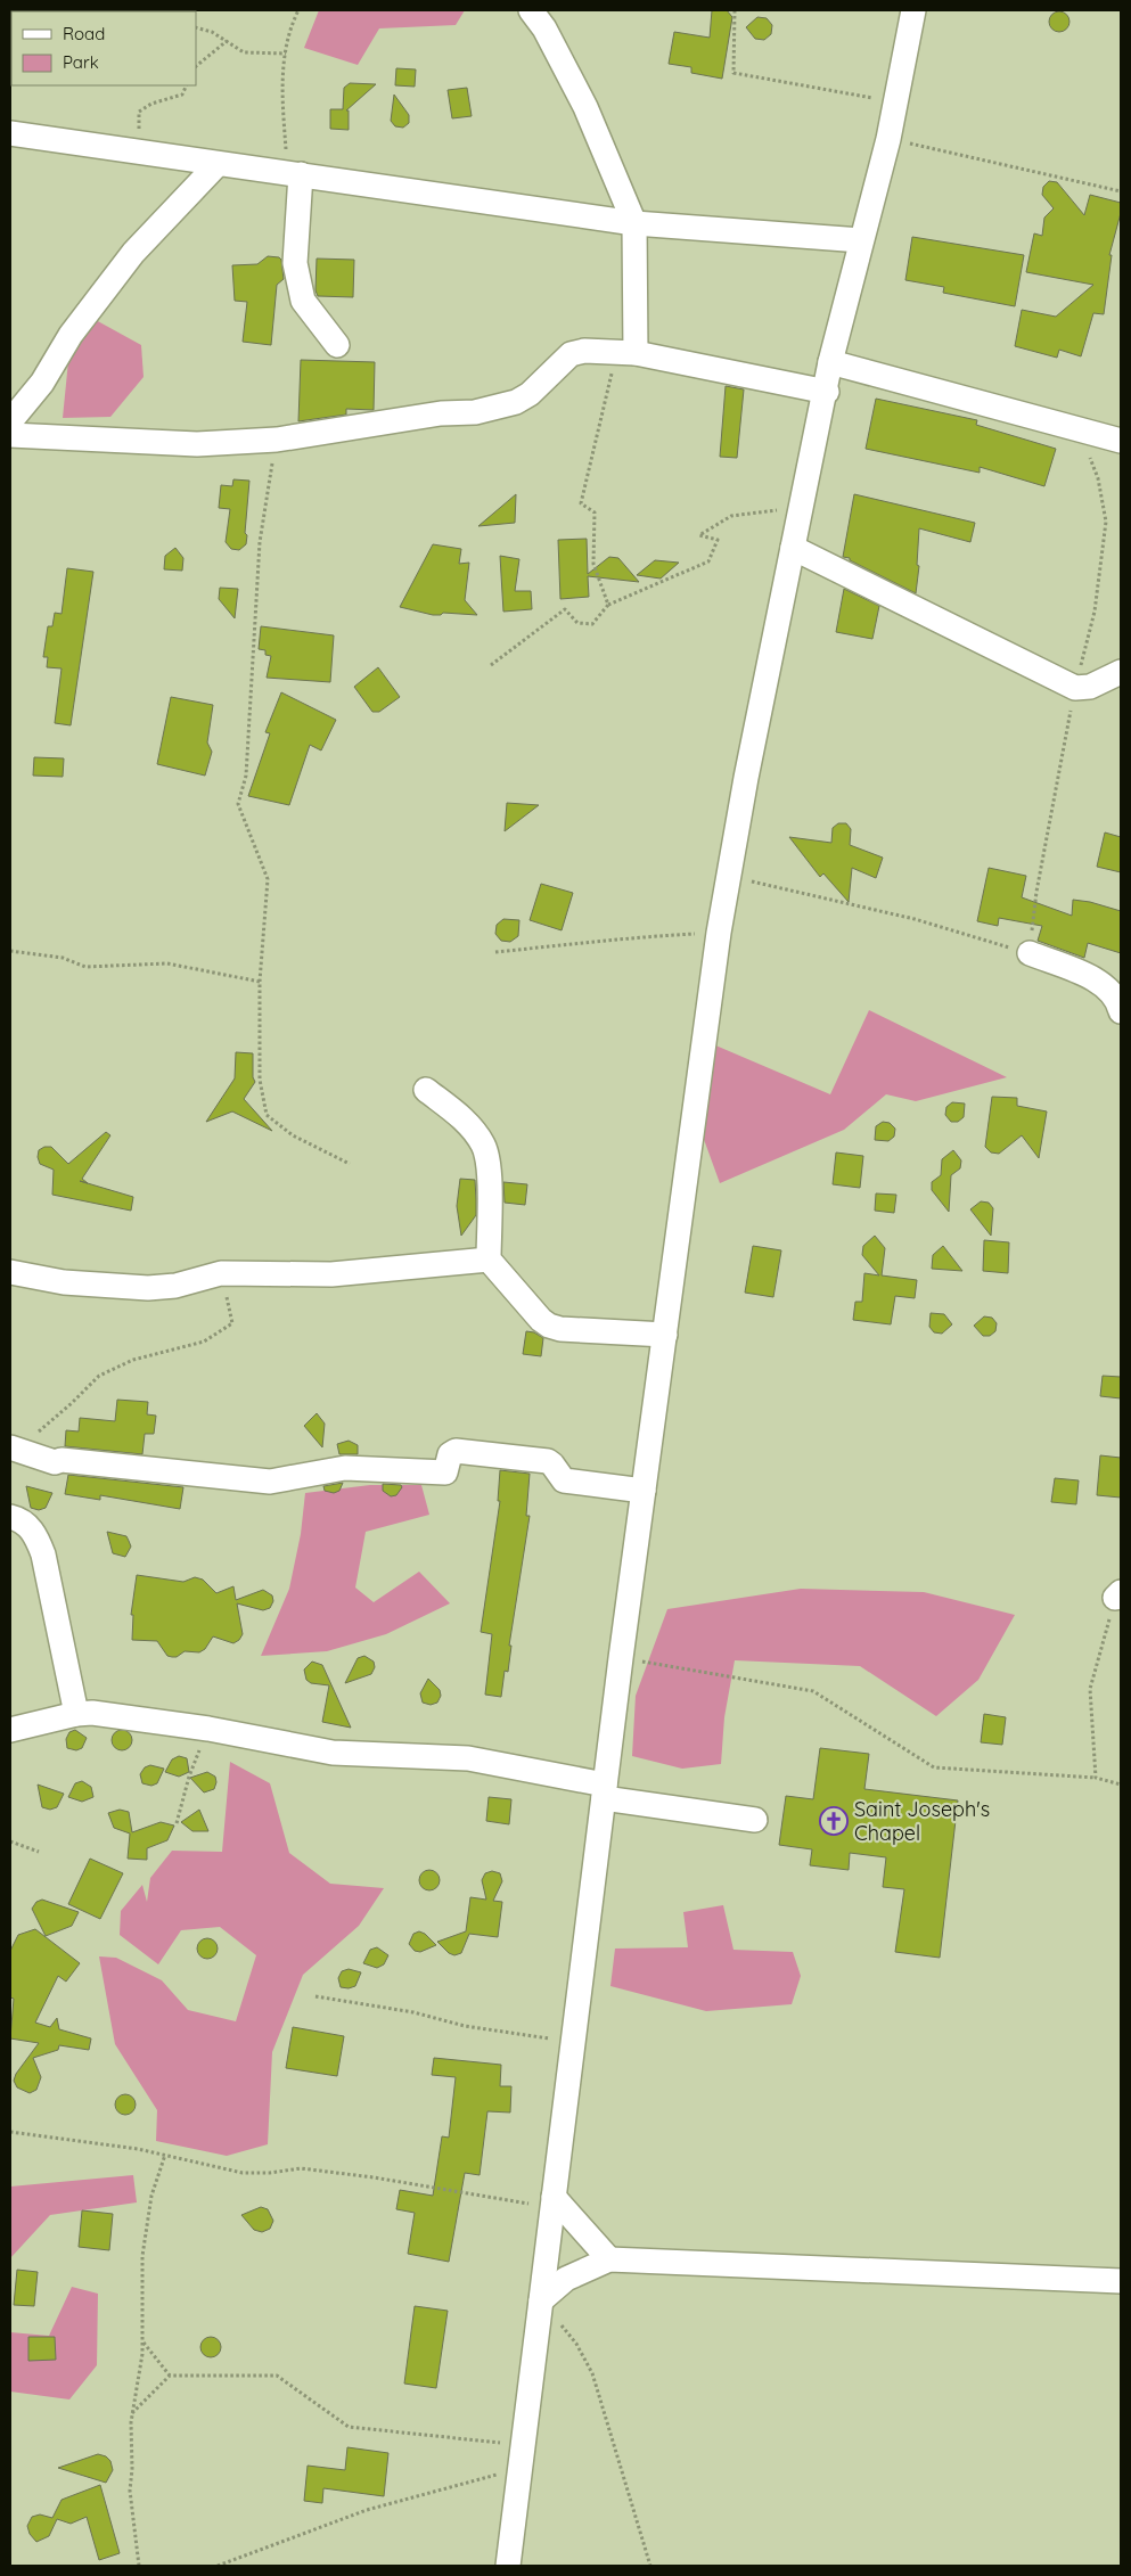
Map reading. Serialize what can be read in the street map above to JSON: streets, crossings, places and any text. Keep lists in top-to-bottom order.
{
  "places": {
    "church": ["Saint Joseph's Chapel"]
  },
  "legend": ["Road", "Park"]
}
